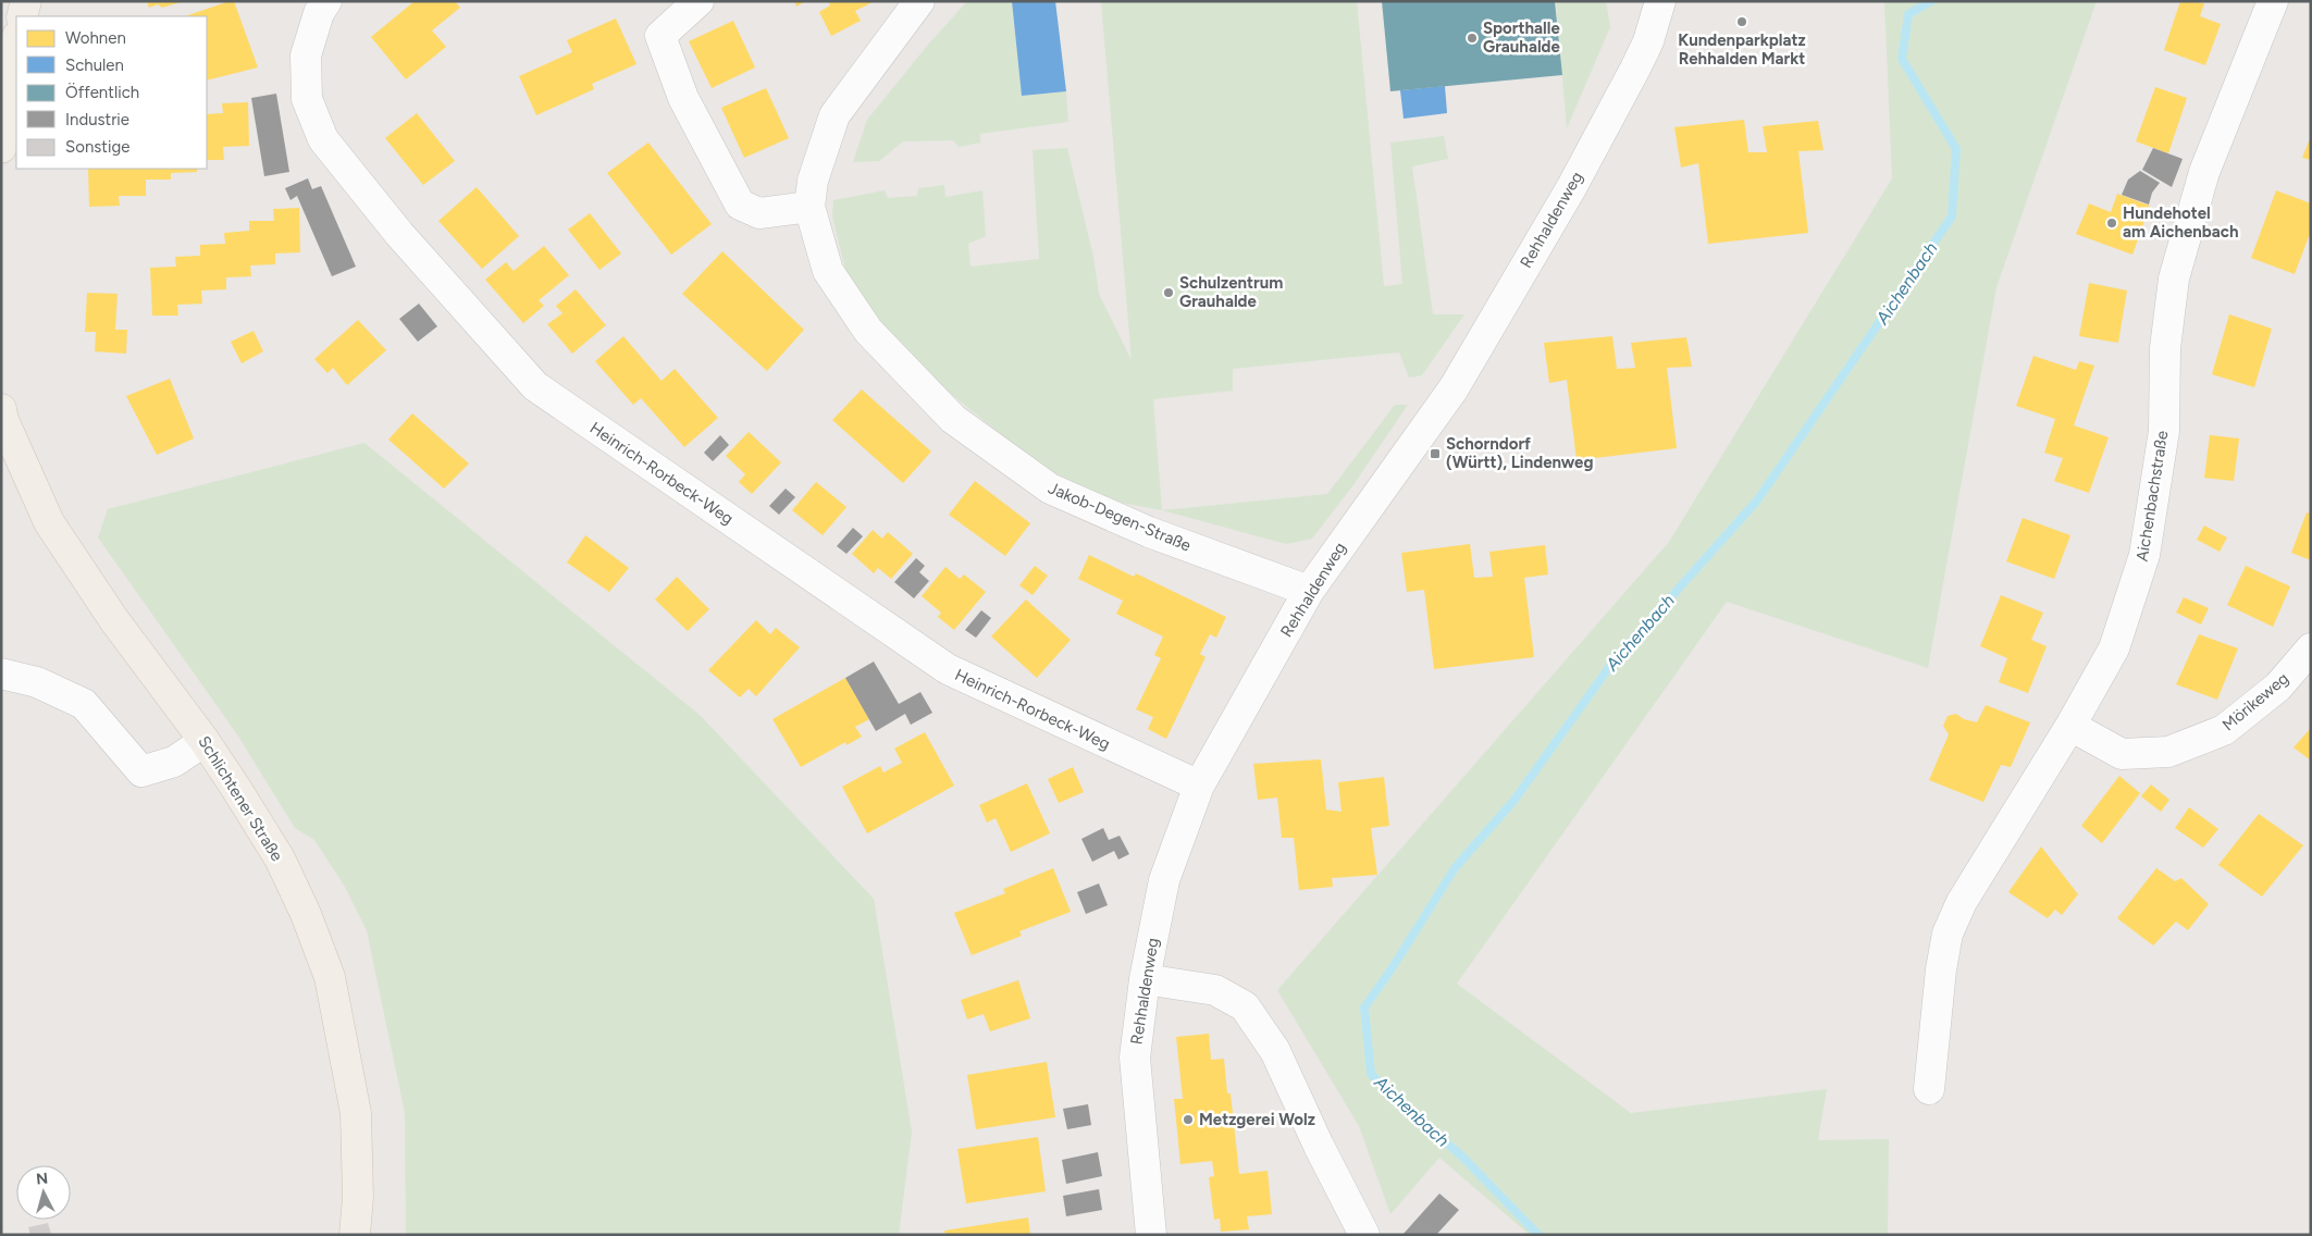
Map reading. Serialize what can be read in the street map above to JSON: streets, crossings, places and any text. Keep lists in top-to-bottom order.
{
  "streets": {
    "main road": ["Schlichtener Straße"],
    "street": [
      "Rehhaldenweg",
      "Heinrich-Rorbeck-Weg",
      "Aichenbachstraße",
      "Jakob-Degen-Straße",
      "Mörikeweg"
    ]
  },
  "crossings": [
    ["Rehhaldenweg", "Heinrich-Rorbeck-Weg"],
    ["Rehhaldenweg", "Jakob-Degen-Straße"],
    ["Aichenbachstraße", "Mörikeweg"]
  ],
  "water": ["Aichenbach"],
  "places": {
    "other": [
      "Kundenparkplatz Rehhalden Markt",
      "Sporthalle Grauhalde",
      "Hundehotel am Aichenbach",
      "Schulzentrum Grauhalde",
      "Metzgerei Wolz"
    ],
    "transit": ["Schorndorf (Württ), Lindenweg"]
  },
  "legend": [
    "Wohnen",
    "Schulen",
    "Öffentlich",
    "Industrie",
    "Sonstige"
  ],
  "north": "top"
}
